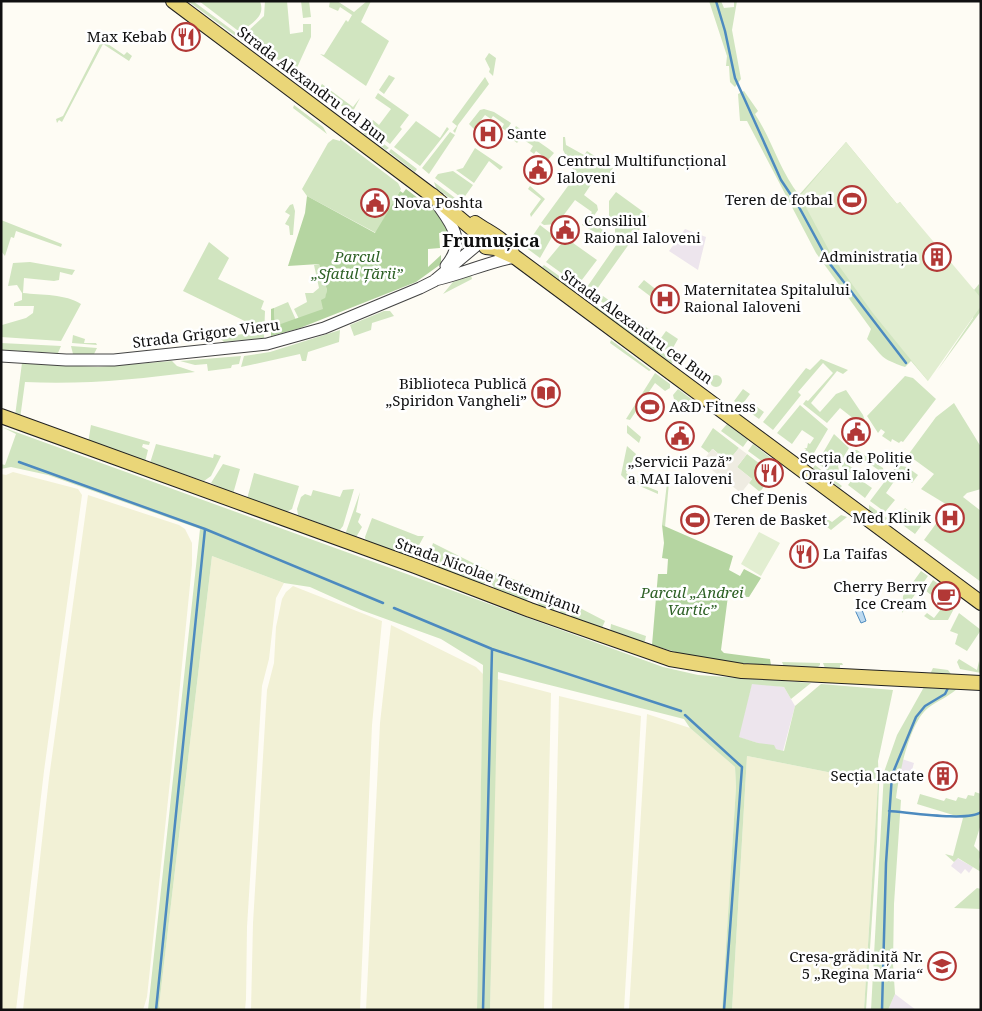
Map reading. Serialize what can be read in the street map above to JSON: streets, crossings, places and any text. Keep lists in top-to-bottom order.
{
  "streets": {
    "main road": ["Strada Alexandru cel Bun", "Strada Nicolae Testemițanu"],
    "street": ["Strada Grigore Vieru"]
  },
  "districts": ["Frumușica"],
  "parks": ["Parcul „Sfatul Țării”", "Parcul „Andrei Vartic”"],
  "places": {
    "restaurant": ["Max Kebab", "Chef Denis", "La Taifas"],
    "hospital": ["Sante", "Maternitatea Spitalului Raional Ialoveni", "Med Klinik"],
    "public building": [
      "Centrul Multifuncțional Ialoveni",
      "Nova Poshta",
      "Consiliul Raional Ialoveni",
      "Secția de Poliție Orașul Ialoveni",
      "„Servicii Pază” a MAI Ialoveni"
    ],
    "sports": ["Teren de fotbal", "A&D Fitness", "Teren de Basket"],
    "building": ["Administrația", "Secția lactate"],
    "library": ["Biblioteca Publică „Spiridon Vangheli”"],
    "cafe": ["Cherry Berry Ice Cream"],
    "school or university": ["Creșa-grădiniță Nr. 5 „Regina Maria“"]
  }
}
